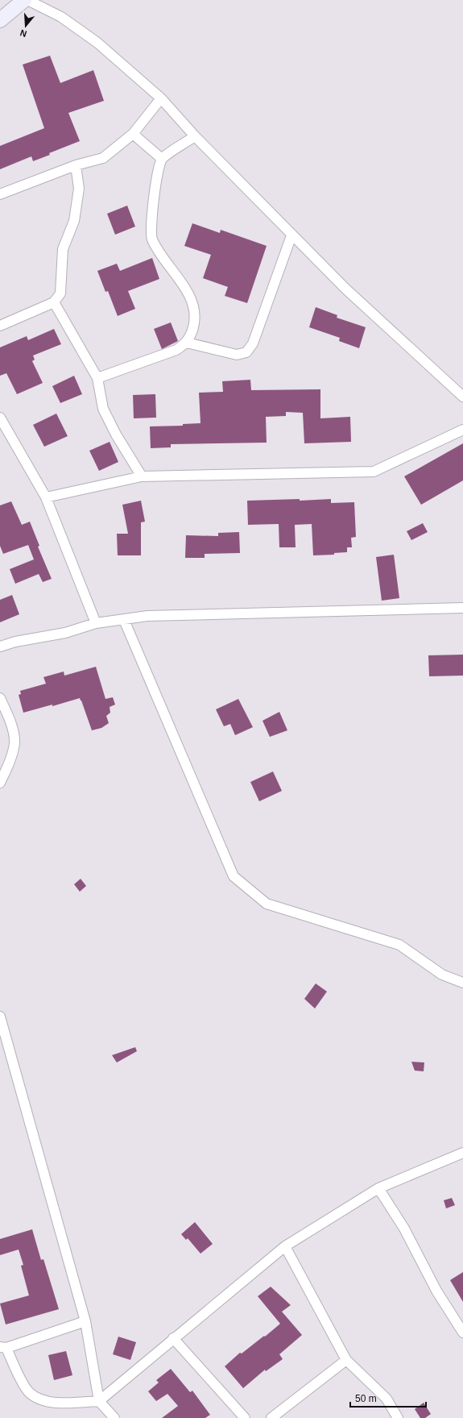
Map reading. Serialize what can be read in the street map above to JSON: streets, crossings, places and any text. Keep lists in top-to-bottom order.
{
  "scale_bar": "50 m",
  "north": "bottom"
}
